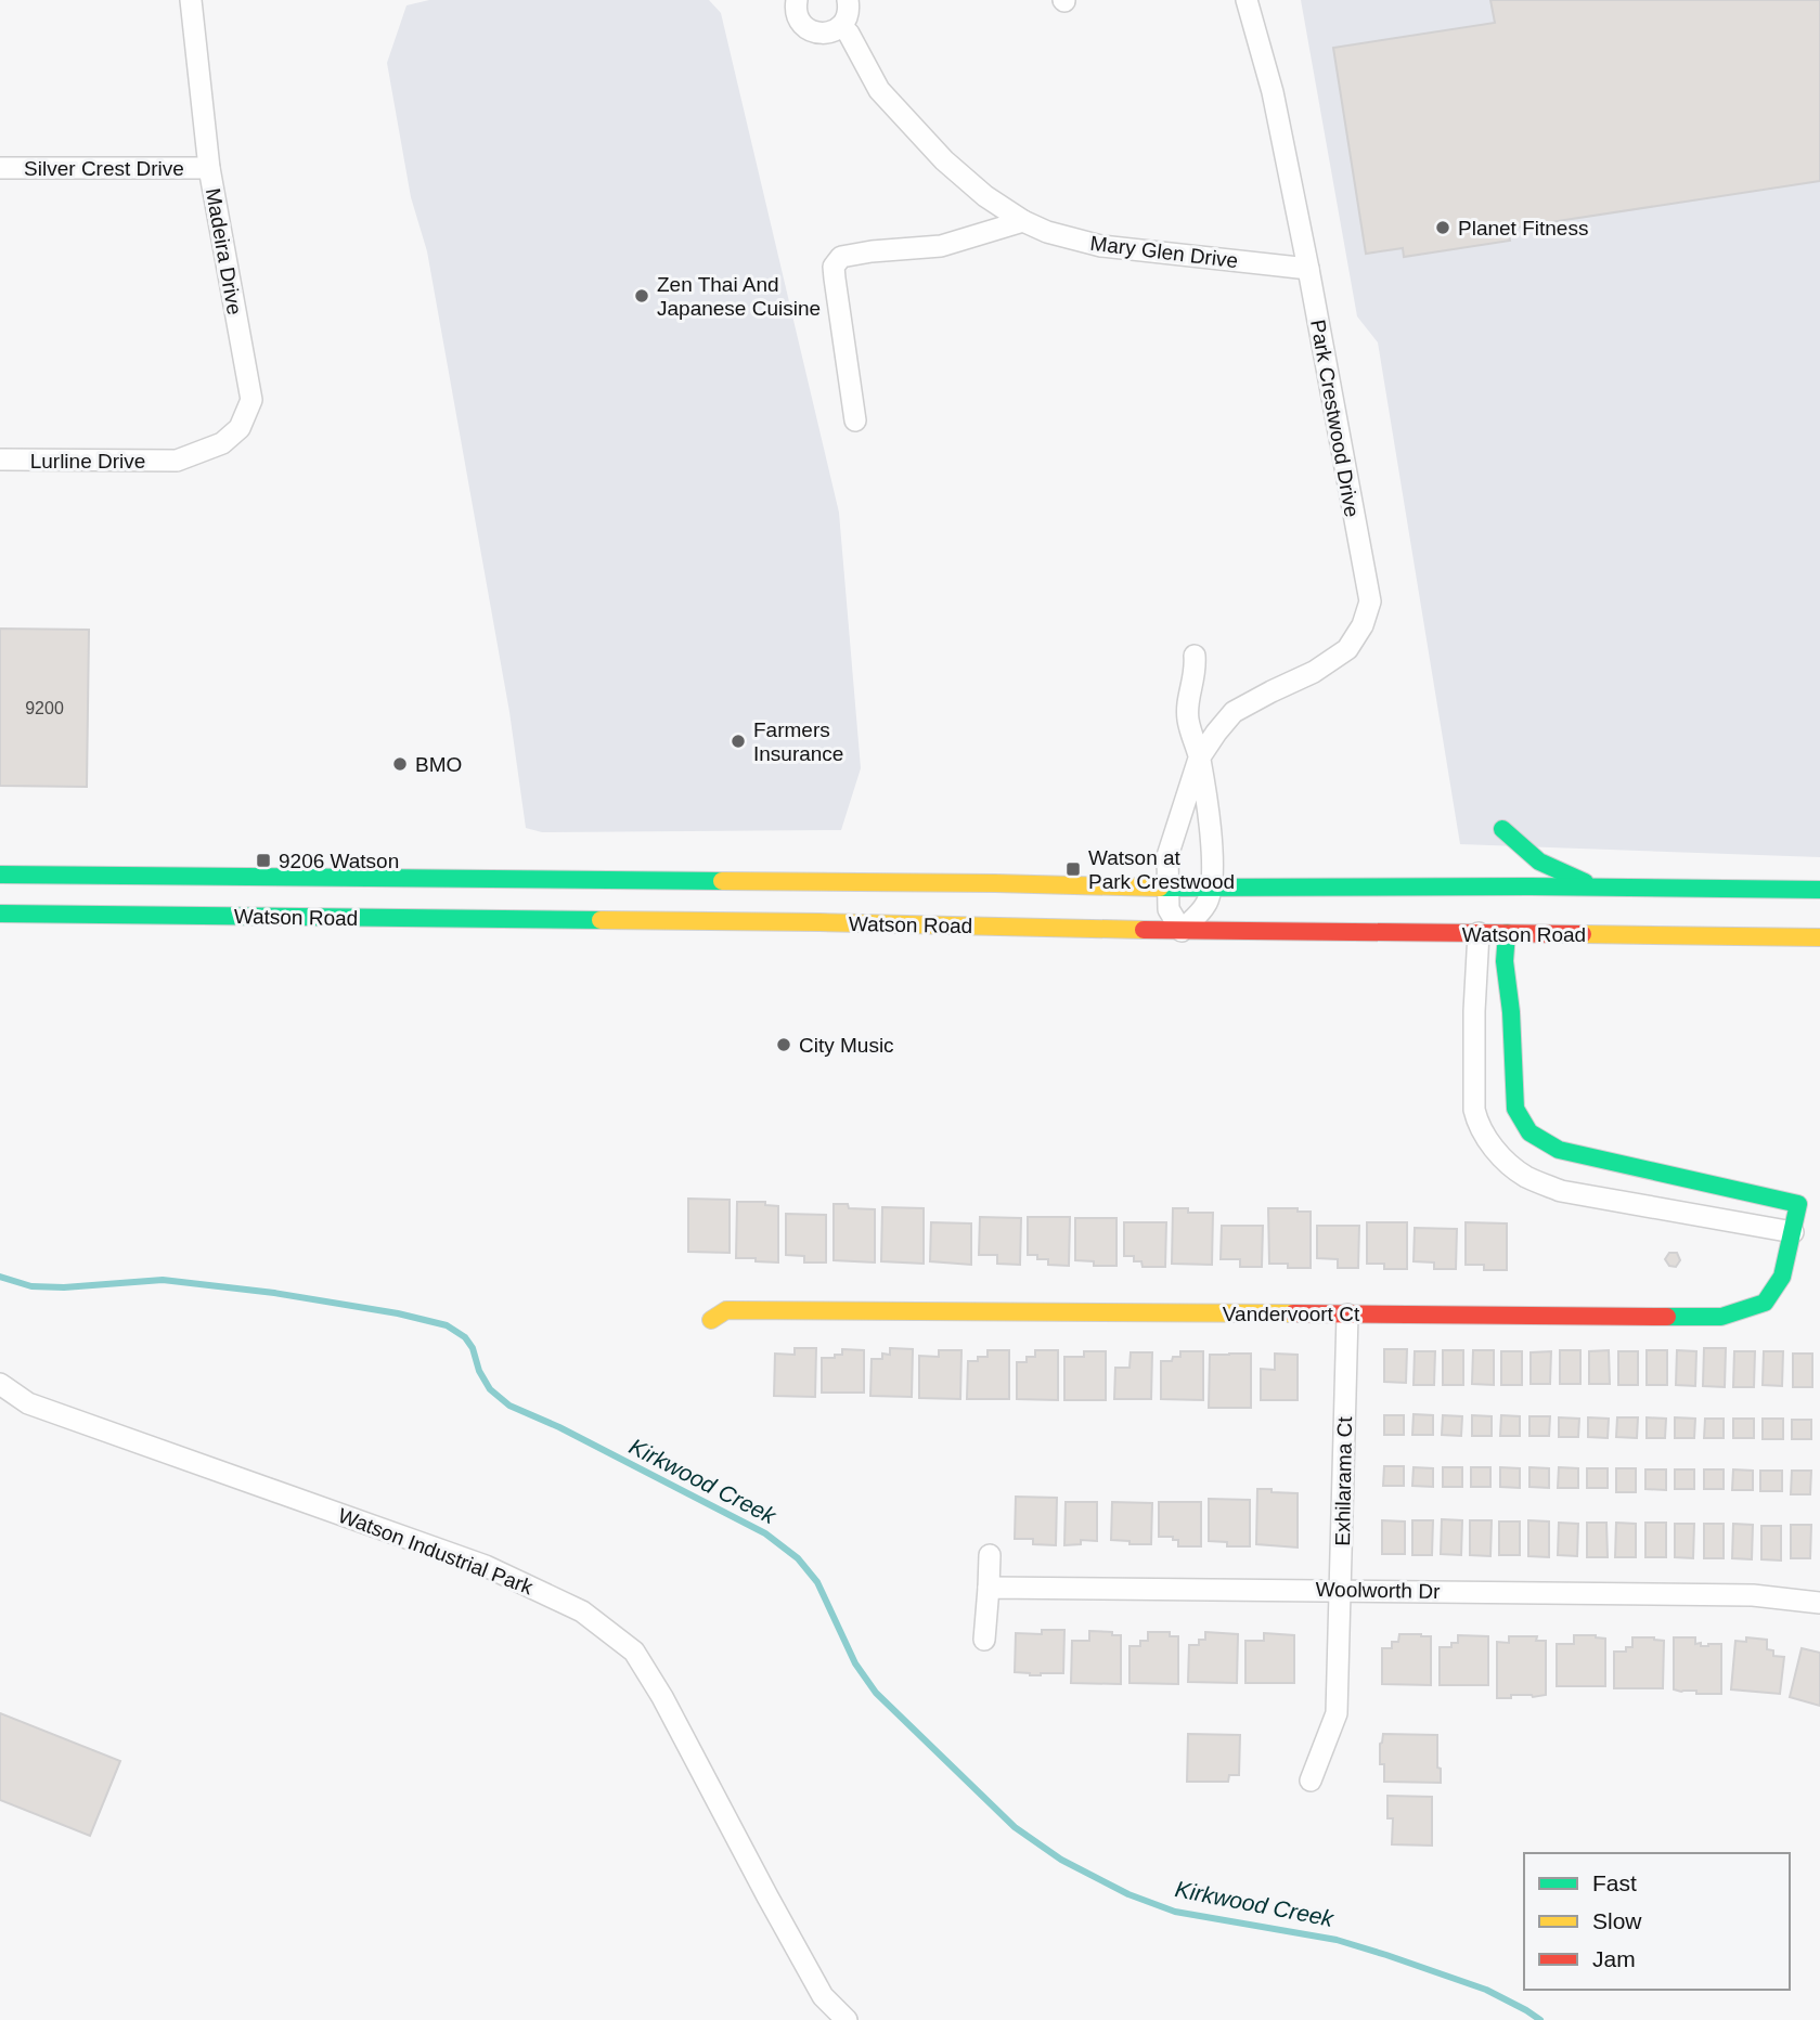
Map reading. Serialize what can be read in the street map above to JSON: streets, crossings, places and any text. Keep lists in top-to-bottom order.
{
  "streets": {
    "main road": ["Watson Road", "Vandervoort Ct"],
    "street": [
      "Silver Crest Drive",
      "Madeira Drive",
      "Mary Glen Drive",
      "Park Crestwood Drive",
      "Lurline Drive",
      "Exhilarama Ct",
      "Watson Industrial Park",
      "Woolworth Dr"
    ]
  },
  "crossings": [
    ["Silver Crest Drive", "Madeira Drive"],
    ["Madeira Drive", "Lurline Drive"],
    ["Mary Glen Drive", "Park Crestwood Drive"],
    ["Park Crestwood Drive", "Watson Road"],
    ["Watson Road", "Vandervoort Ct"],
    ["Vandervoort Ct", "Exhilarama Ct"],
    ["Exhilarama Ct", "Woolworth Dr"]
  ],
  "water": ["Kirkwood Creek"],
  "places": {
    "other": [
      "Planet Fitness",
      "Zen Thai And Japanese Cuisine",
      "Farmers Insurance",
      "BMO",
      "City Music"
    ],
    "transit": ["9206 Watson", "Watson at Park Crestwood"]
  },
  "house_numbers": ["9200"],
  "legend": ["Fast", "Slow", "Jam"]
}
